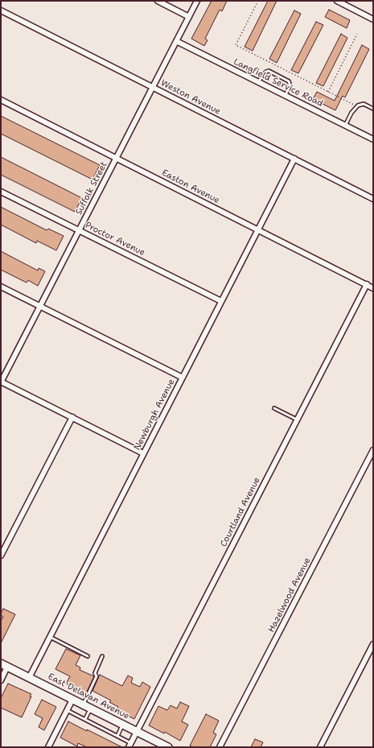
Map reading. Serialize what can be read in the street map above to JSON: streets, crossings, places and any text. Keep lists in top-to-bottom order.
{
  "streets": {
    "street": [
      "Langfield Service Road",
      "Weston Avenue",
      "Easton Avenue",
      "Suffolk Street",
      "Proctor Avenue",
      "Newburgh Avenue",
      "Courtland Avenue",
      "Hazelwood Avenue",
      "East Delavan Avenue"
    ]
  },
  "crossings": [
    ["Langfield Service Road", "Suffolk Street"],
    ["Weston Avenue", "Suffolk Street"],
    ["Weston Avenue", "Newburgh Avenue"],
    ["Easton Avenue", "Suffolk Street"],
    ["Easton Avenue", "Newburgh Avenue"],
    ["Easton Avenue", "Courtland Avenue"],
    ["Suffolk Street", "Proctor Avenue"],
    ["Proctor Avenue", "Newburgh Avenue"],
    ["Newburgh Avenue", "East Delavan Avenue"],
    ["Courtland Avenue", "East Delavan Avenue"]
  ]
}
